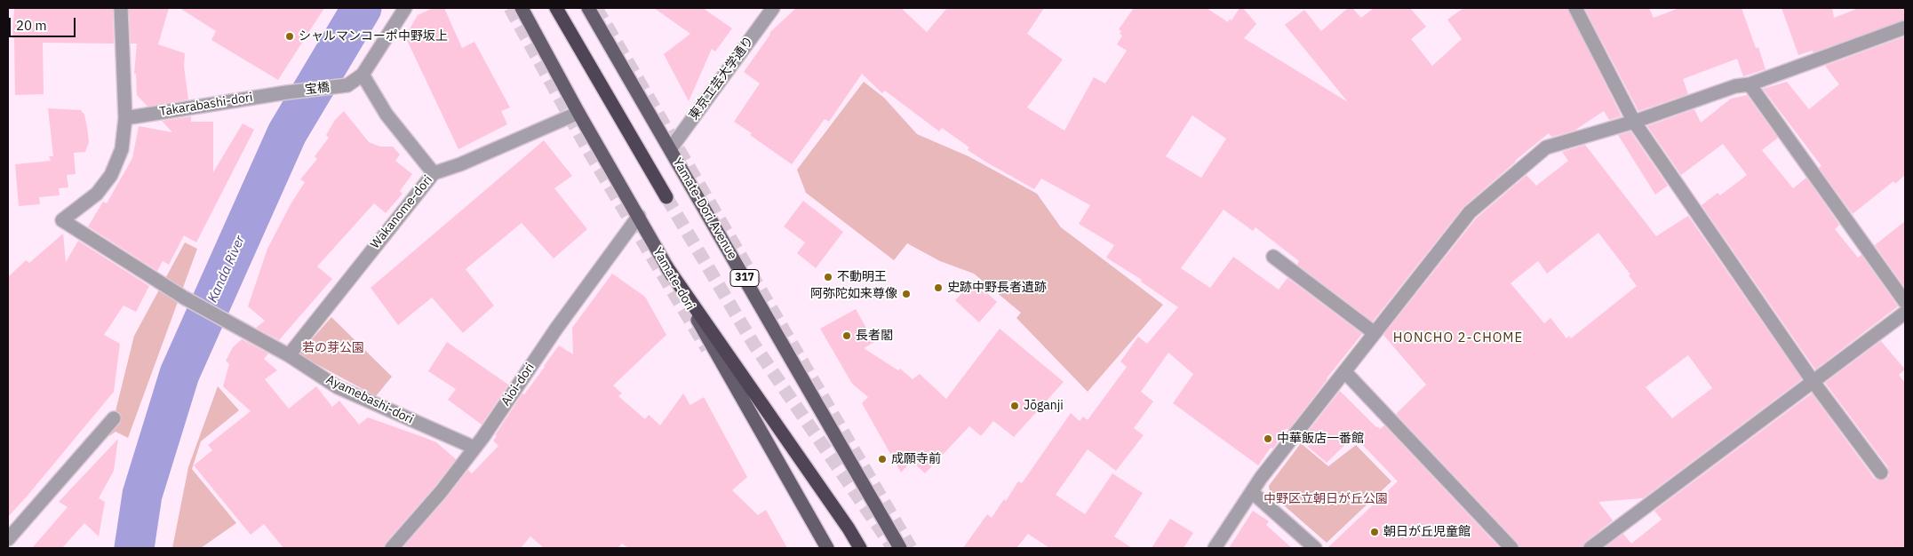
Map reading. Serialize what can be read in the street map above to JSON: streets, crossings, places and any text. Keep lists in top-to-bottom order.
{
  "streets": {
    "main road": ["Yamate-Dori Avenue", "317", "Yamate-dori"],
    "street": [
      "東京工芸大学通り",
      "宝橋",
      "Takarabashi-dori",
      "Wakanome-dori",
      "Aioi-dori",
      "Ayamebashi-dori"
    ]
  },
  "crossings": [
    ["東京工芸大学通り", "Yamate-Dori Avenue"],
    ["宝橋", "Takarabashi-dori"],
    ["Takarabashi-dori", "Ayamebashi-dori"],
    ["Wakanome-dori", "Yamate-dori"],
    ["Wakanome-dori", "Ayamebashi-dori"],
    ["Yamate-dori", "Aioi-dori"],
    ["Aioi-dori", "Ayamebashi-dori"]
  ],
  "districts": ["HONCHO 2-CHOME"],
  "water": ["Kanda River"],
  "parks": ["若の芽公園", "中野区立朝日が丘公園"],
  "places": [
    "シャルマンコーポ中野坂上",
    "不動明王",
    "史跡中野長者遺跡",
    "阿弥陀如来尊像",
    "長者閣",
    "Jōganji",
    "中華飯店一番館",
    "成願寺前",
    "朝日が丘児童館"
  ],
  "scale_bar": "20 m"
}
